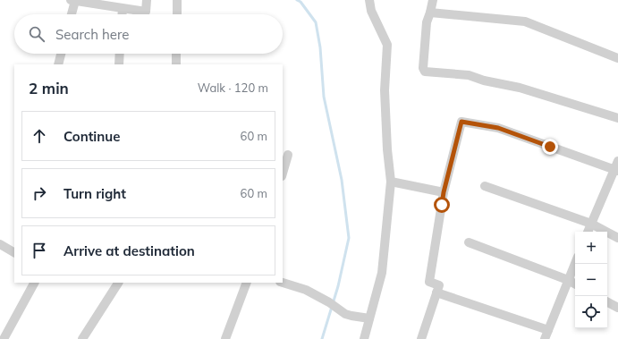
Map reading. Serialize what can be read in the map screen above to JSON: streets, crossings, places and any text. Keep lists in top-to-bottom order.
{
  "page": {
    "search": "Search here",
    "heading": ["2 min", "Walk · 120 m"],
    "list": [
      ["Continue", "60 m"],
      ["Turn right", "60 m"],
      "Arrive at destination"
    ],
    "map_buttons": ["+", "−"]
  }
}
